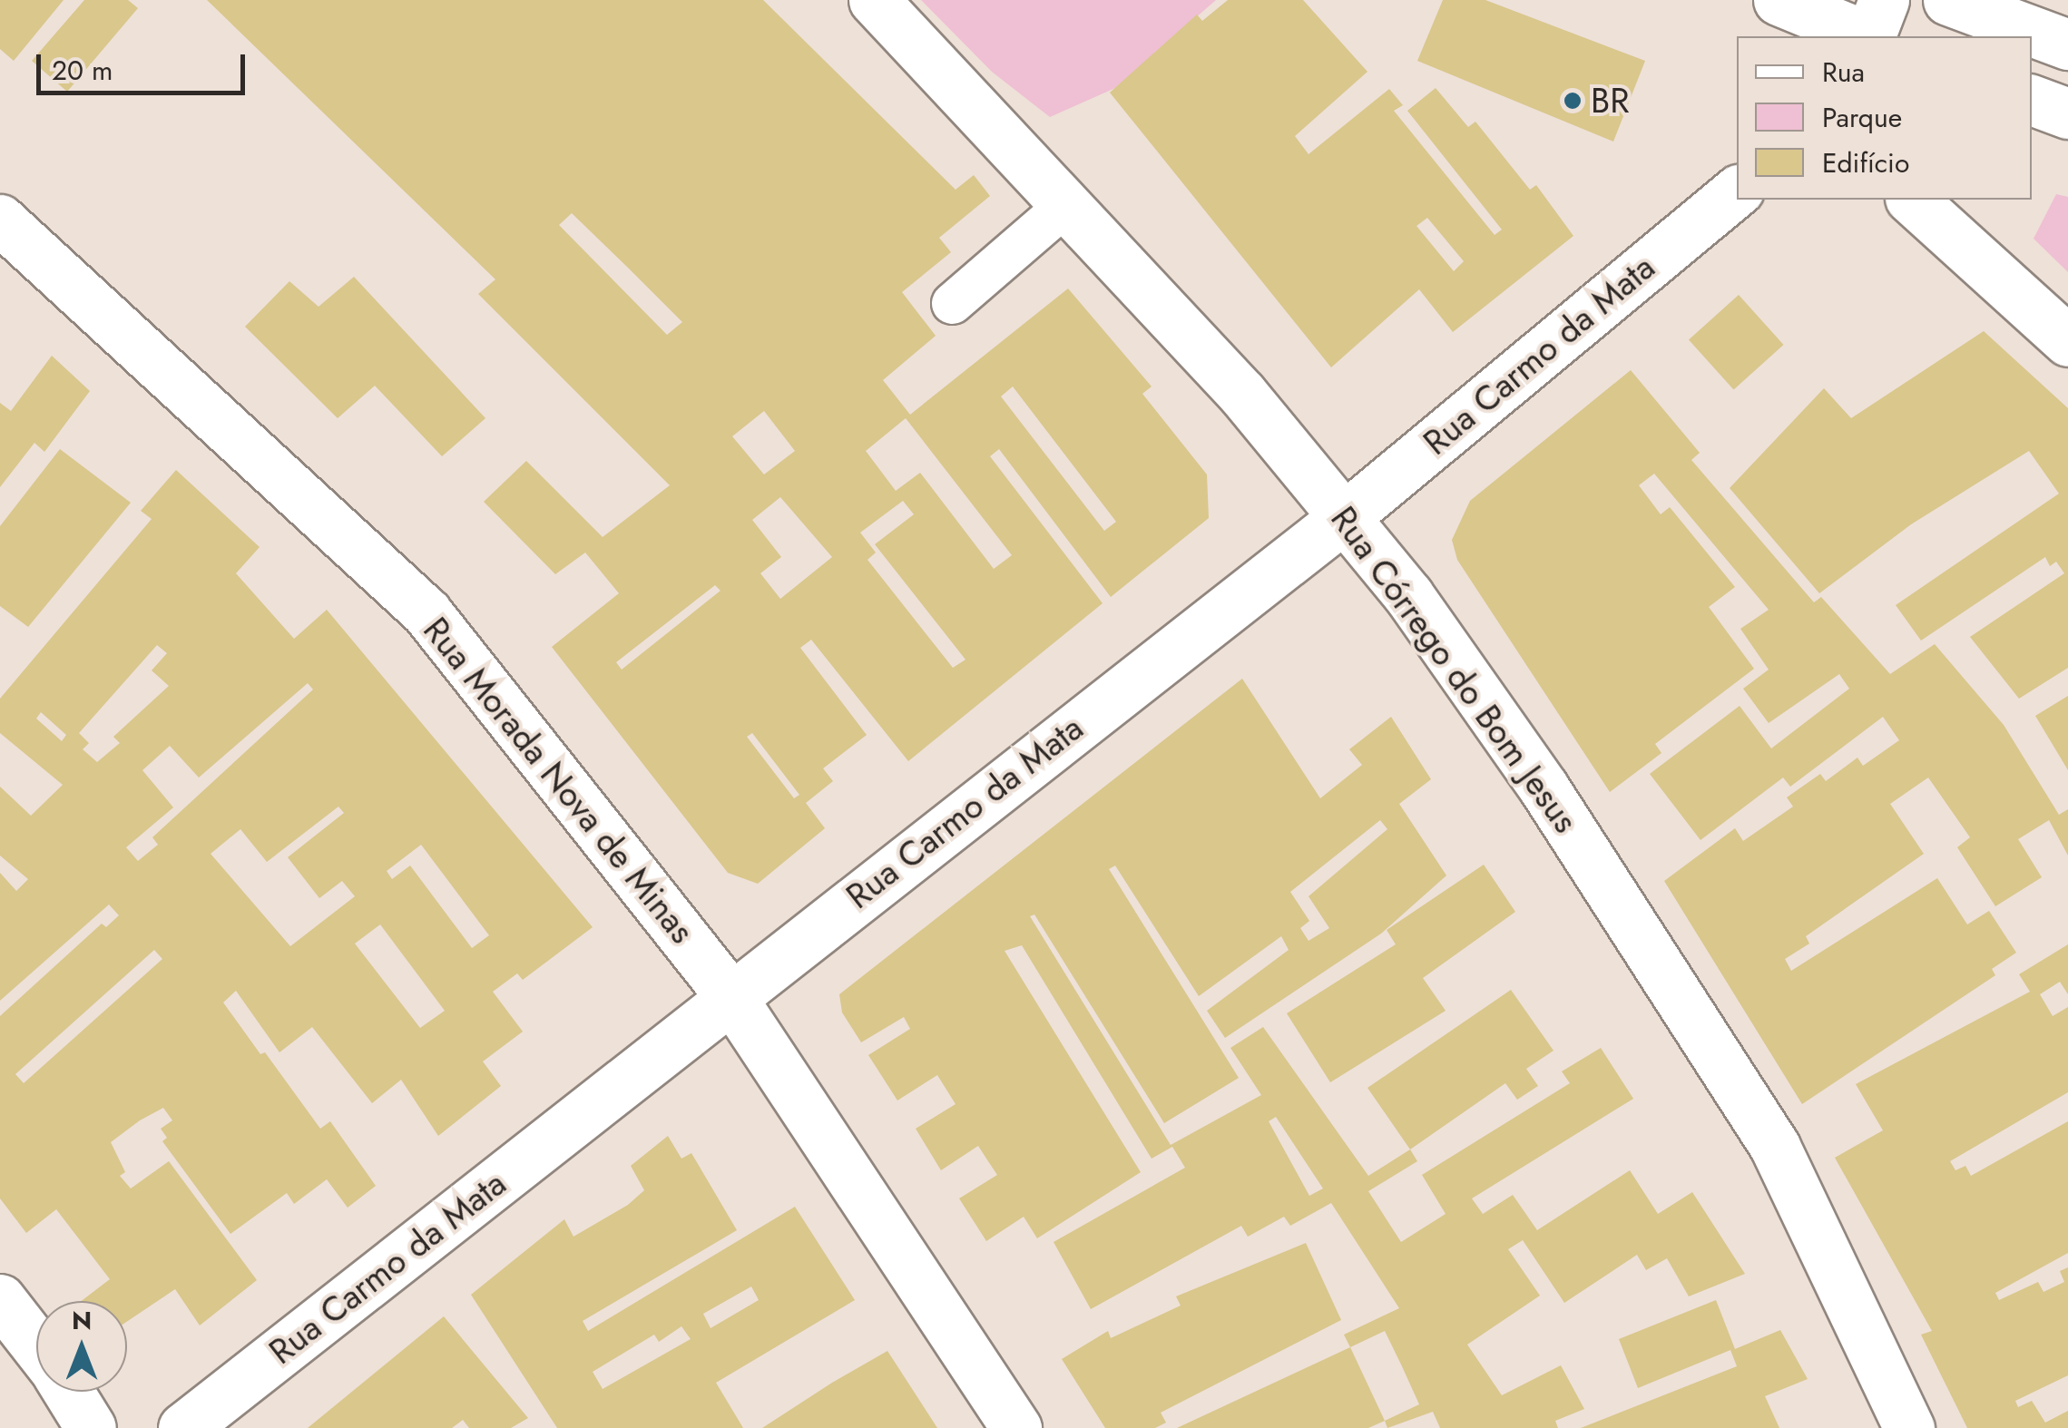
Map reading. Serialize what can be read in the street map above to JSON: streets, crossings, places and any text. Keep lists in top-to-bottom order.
{
  "streets": {
    "street": ["Rua Carmo da Mata", "Rua Córrego do Bom Jesus", "Rua Morada Nova de Minas"]
  },
  "crossings": [
    ["Rua Carmo da Mata", "Rua Córrego do Bom Jesus"],
    ["Rua Carmo da Mata", "Rua Morada Nova de Minas"]
  ],
  "places": ["BR"],
  "legend": ["Rua", "Parque", "Edifício"],
  "scale_bar": "20 m",
  "north": "top"
}
